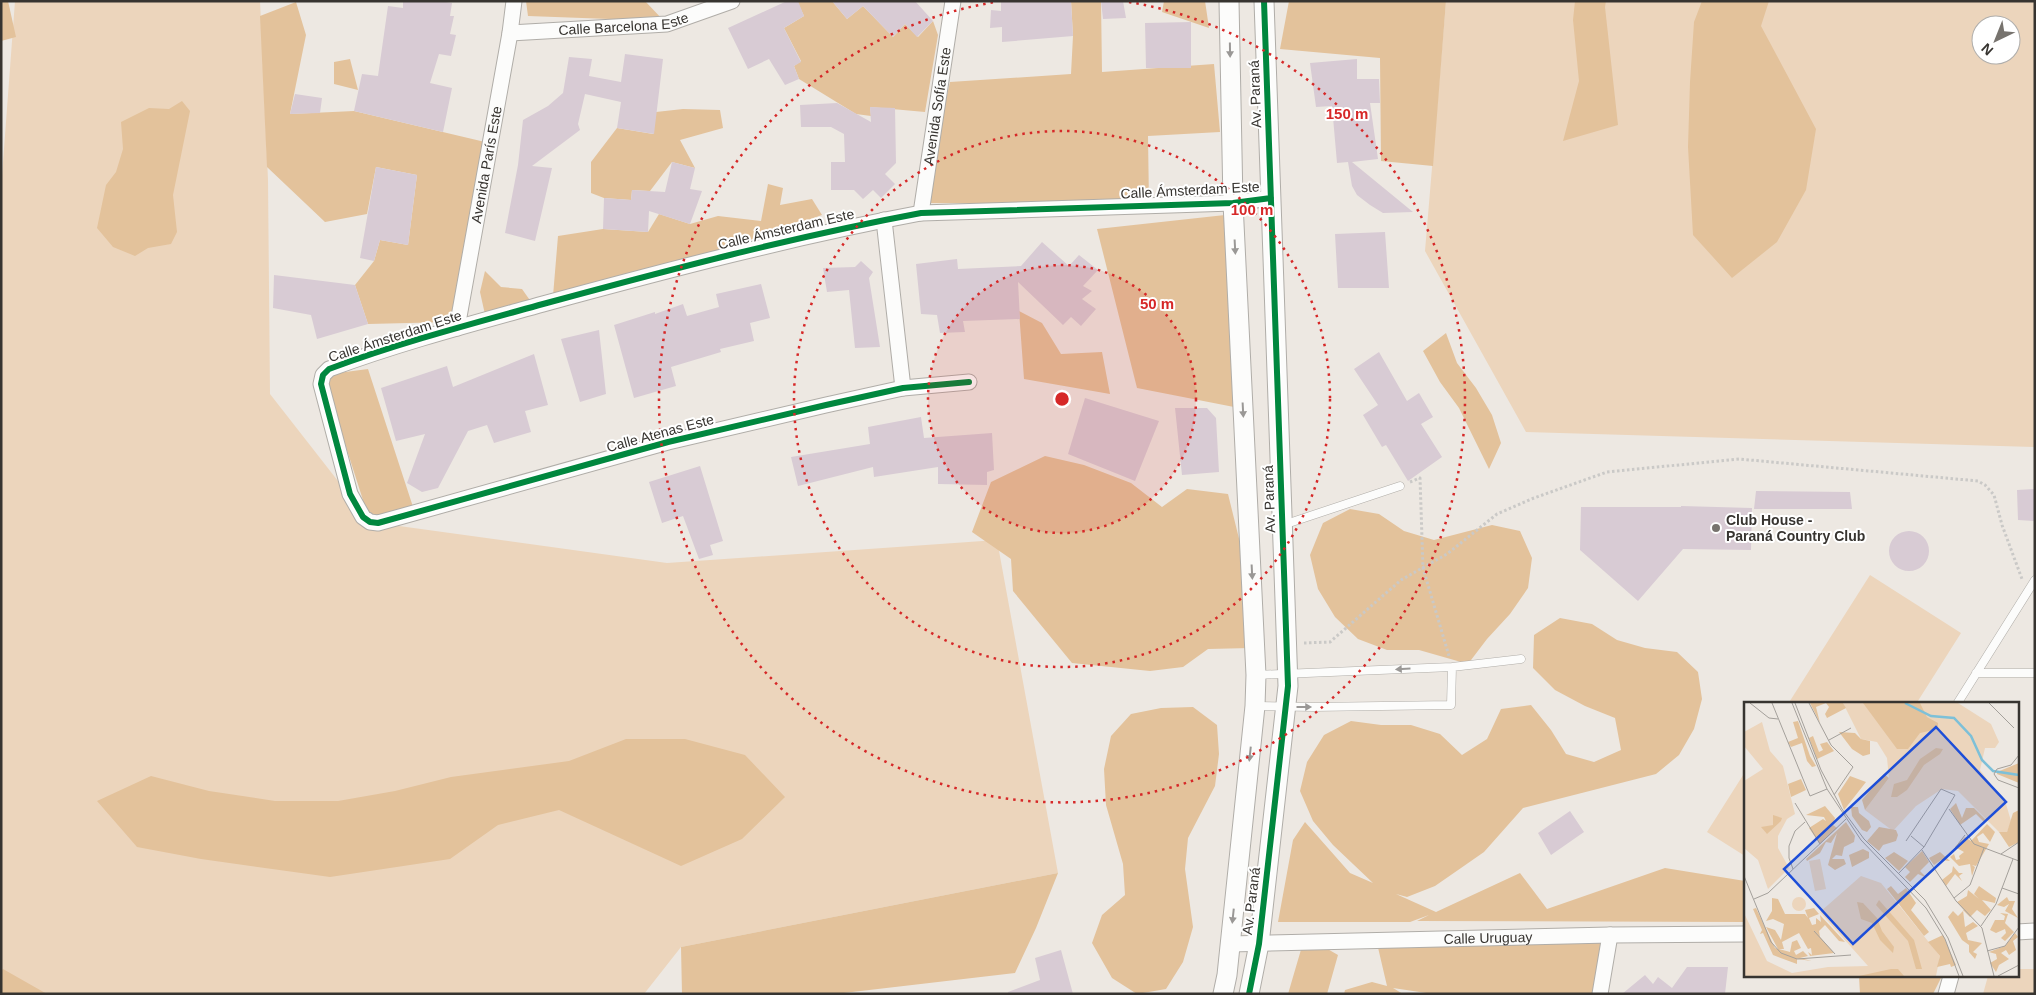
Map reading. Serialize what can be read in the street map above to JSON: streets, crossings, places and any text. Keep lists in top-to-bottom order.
{
  "streets": {
    "street": [
      "Calle Barcelona Este",
      "Av. Paraná",
      "Avenida Sofía Este",
      "Avenida París Este",
      "Calle Ámsterdam Este",
      "Calle Atenas Este",
      "Calle Uruguay"
    ]
  },
  "crossings": [
    ["Calle Barcelona Este", "Avenida París Este"],
    ["Av. Paraná", "Calle Ámsterdam Este"],
    ["Av. Paraná", "Calle Uruguay"],
    ["Avenida Sofía Este", "Calle Ámsterdam Este"],
    ["Avenida París Este", "Calle Ámsterdam Este"],
    ["Calle Ámsterdam Este", "Calle Atenas Este"]
  ],
  "places": ["Club House - Paraná Country Club"],
  "north": "bottom left",
  "rings": ["150 m", "100 m", "50 m"]
}
